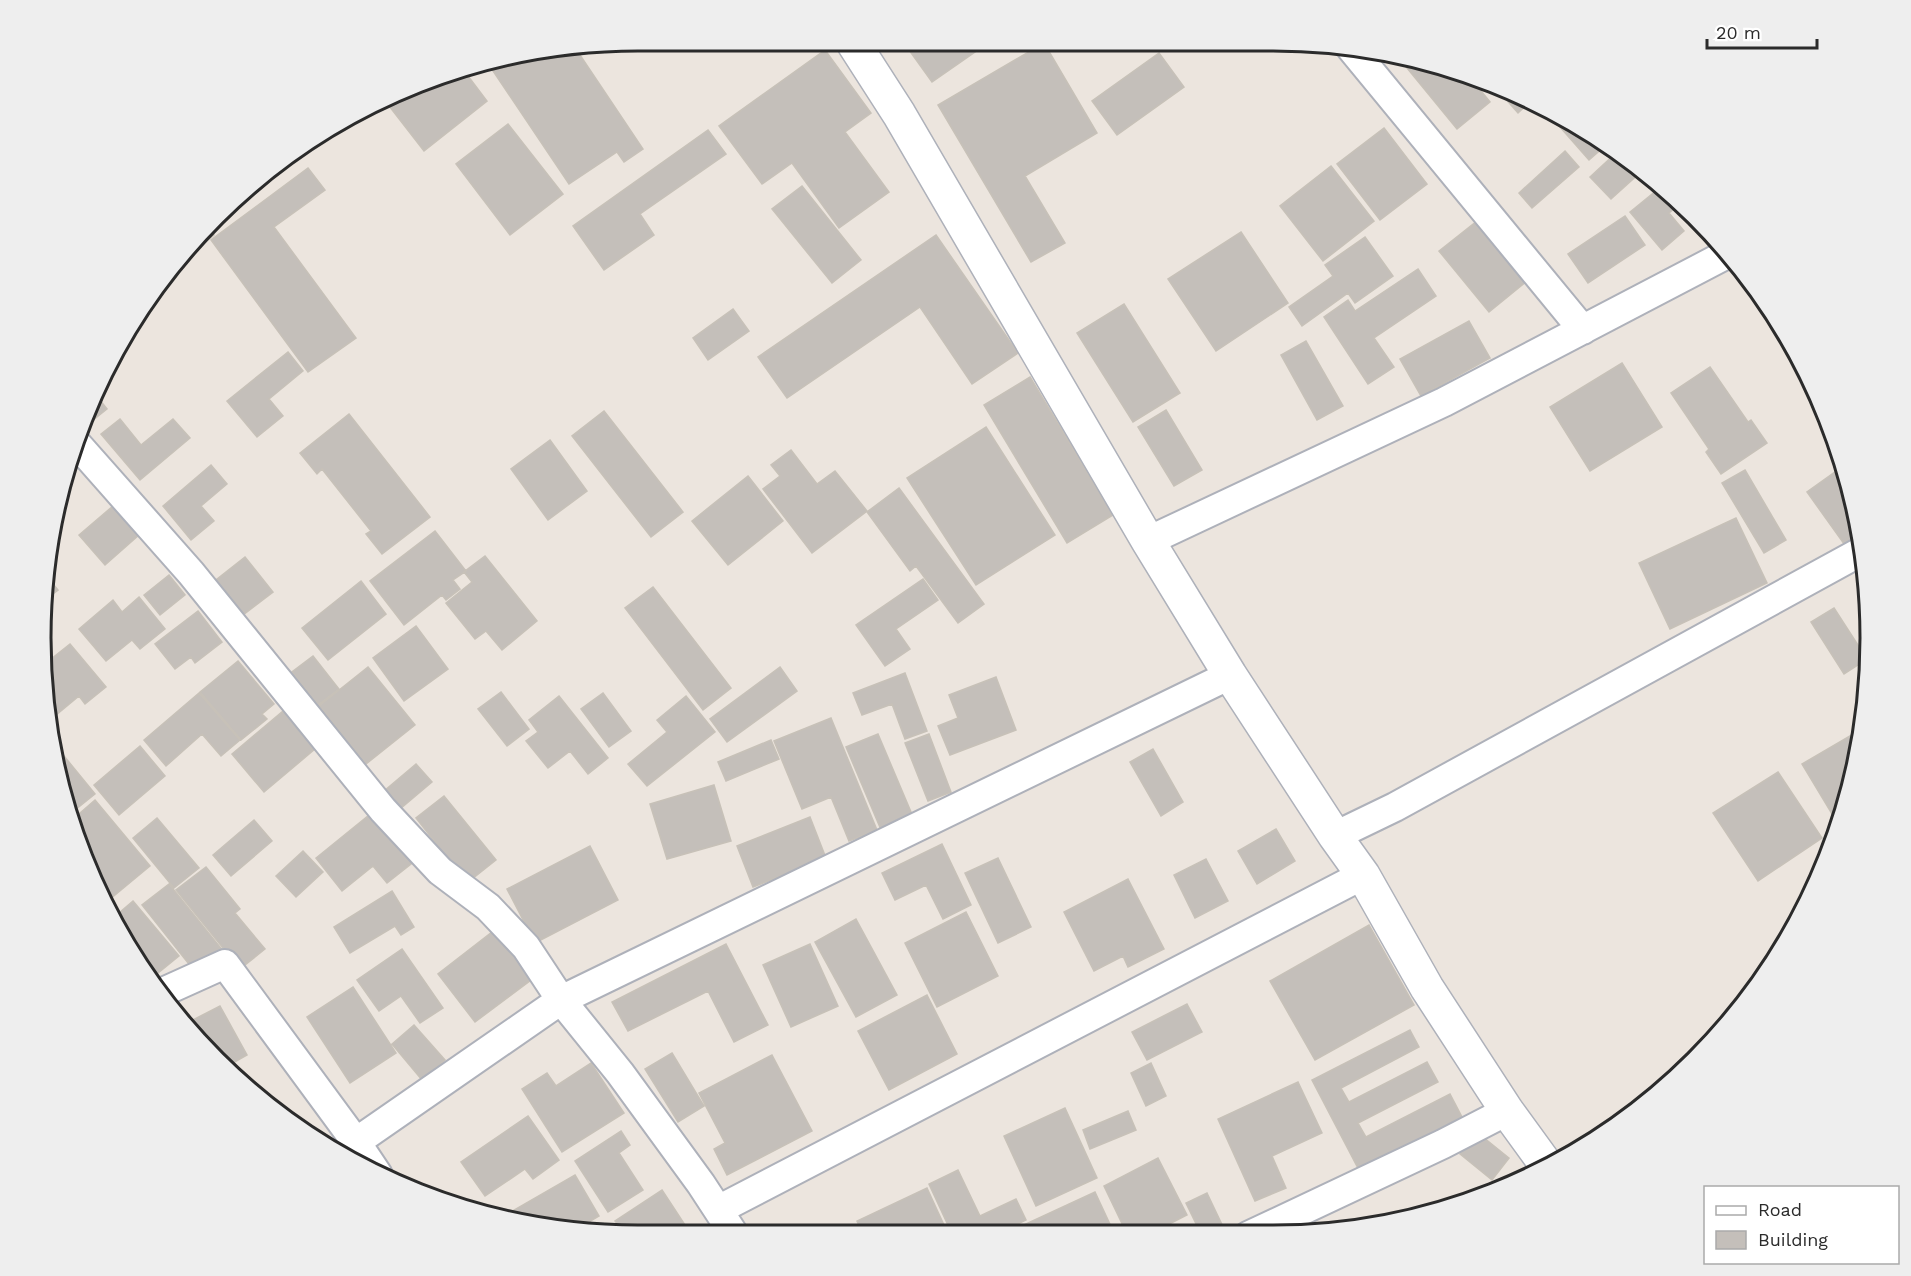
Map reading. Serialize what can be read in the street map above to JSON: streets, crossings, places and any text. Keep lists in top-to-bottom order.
{
  "legend": ["Road", "Building"],
  "scale_bar": "20 m"
}
